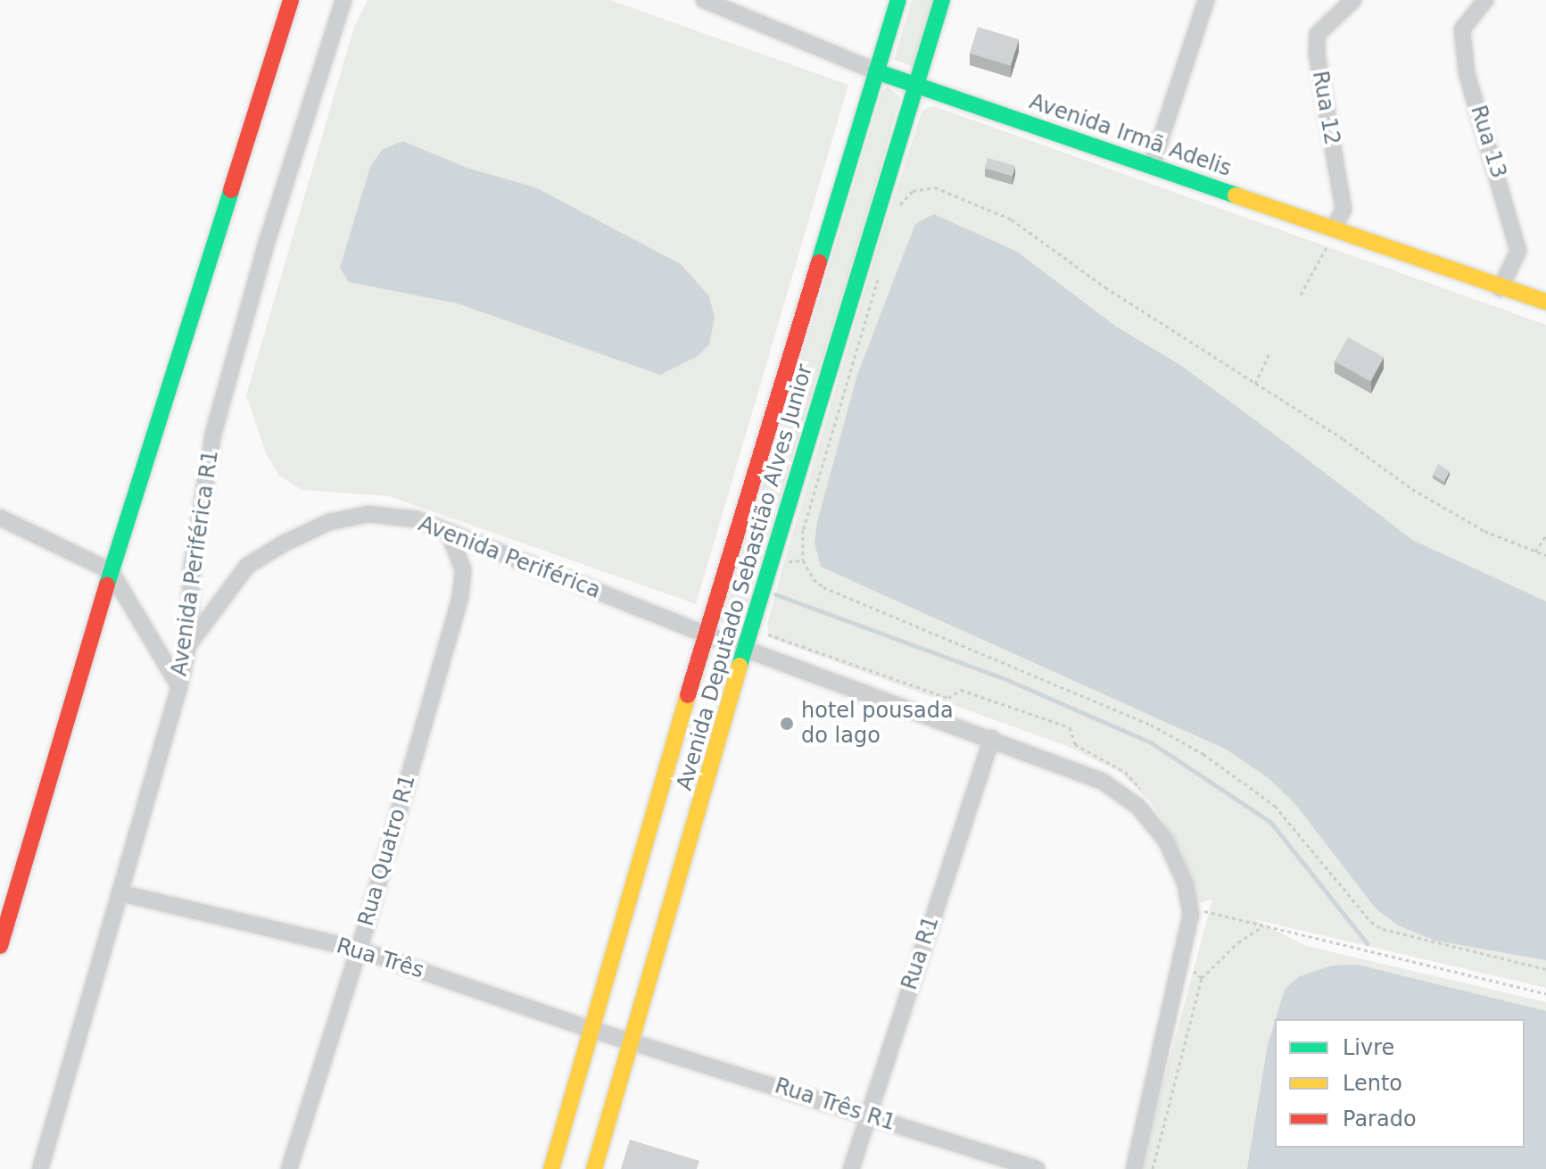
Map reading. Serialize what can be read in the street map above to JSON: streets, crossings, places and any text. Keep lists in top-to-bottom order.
{
  "streets": {
    "main road": ["Avenida Irmã Adelis", "Avenida Deputado Sebastião Alves Junior"],
    "street": [
      "Rua 12",
      "Rua 13",
      "Avenida Periférica",
      "Avenida Periférica R1",
      "Rua Quatro R1",
      "Rua R1",
      "Rua Três",
      "Rua Três R1"
    ]
  },
  "crossings": [
    ["Rua 12", "Avenida Irmã Adelis"],
    ["Avenida Irmã Adelis", "Rua 13"],
    ["Avenida Irmã Adelis", "Avenida Deputado Sebastião Alves Junior"],
    ["Avenida Periférica", "Avenida Periférica R1"],
    ["Avenida Periférica", "Avenida Deputado Sebastião Alves Junior"],
    ["Avenida Periférica", "Rua Quatro R1"],
    ["Avenida Periférica R1", "Rua Três"],
    ["Avenida Deputado Sebastião Alves Junior", "Rua Três"],
    ["Avenida Deputado Sebastião Alves Junior", "Rua Três R1"],
    ["Rua Quatro R1", "Rua Três"],
    ["Rua R1", "Rua Três R1"],
    ["Rua Três", "Rua Três R1"]
  ],
  "places": ["hotel pousada do lago"],
  "legend": ["Livre", "Lento", "Parado"]
}
